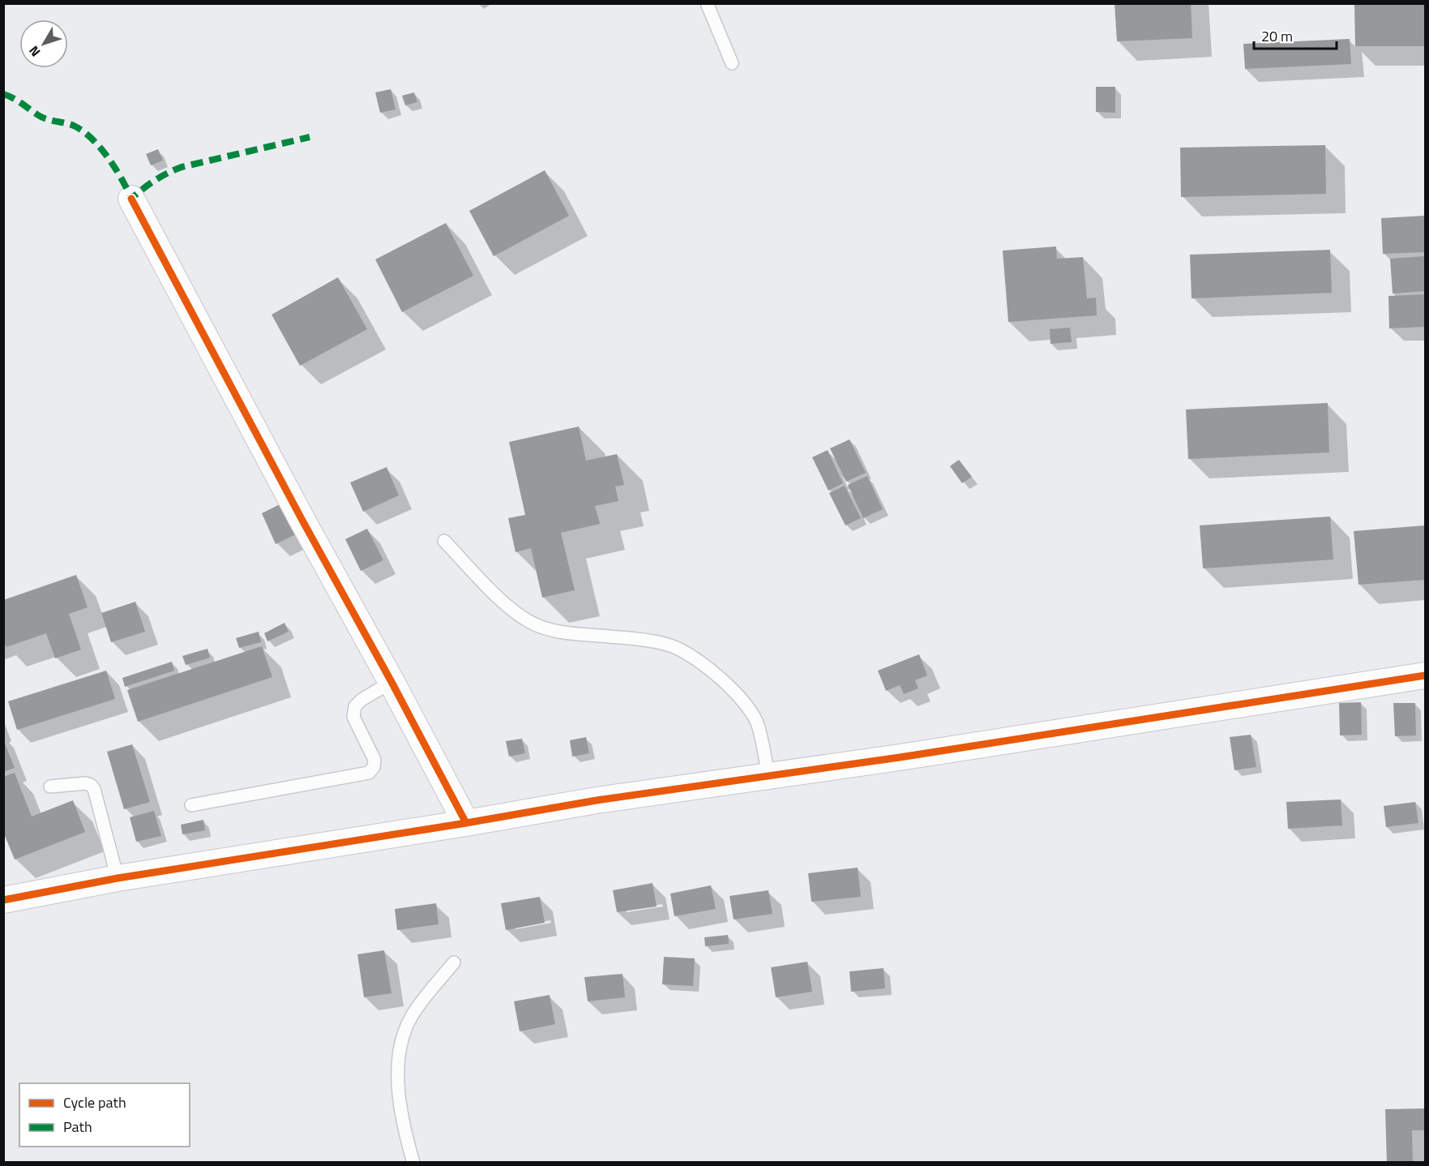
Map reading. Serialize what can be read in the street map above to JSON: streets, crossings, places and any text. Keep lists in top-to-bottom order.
{
  "legend": ["Cycle path", "Path"],
  "scale_bar": "20 m",
  "north": "bottom left"
}
